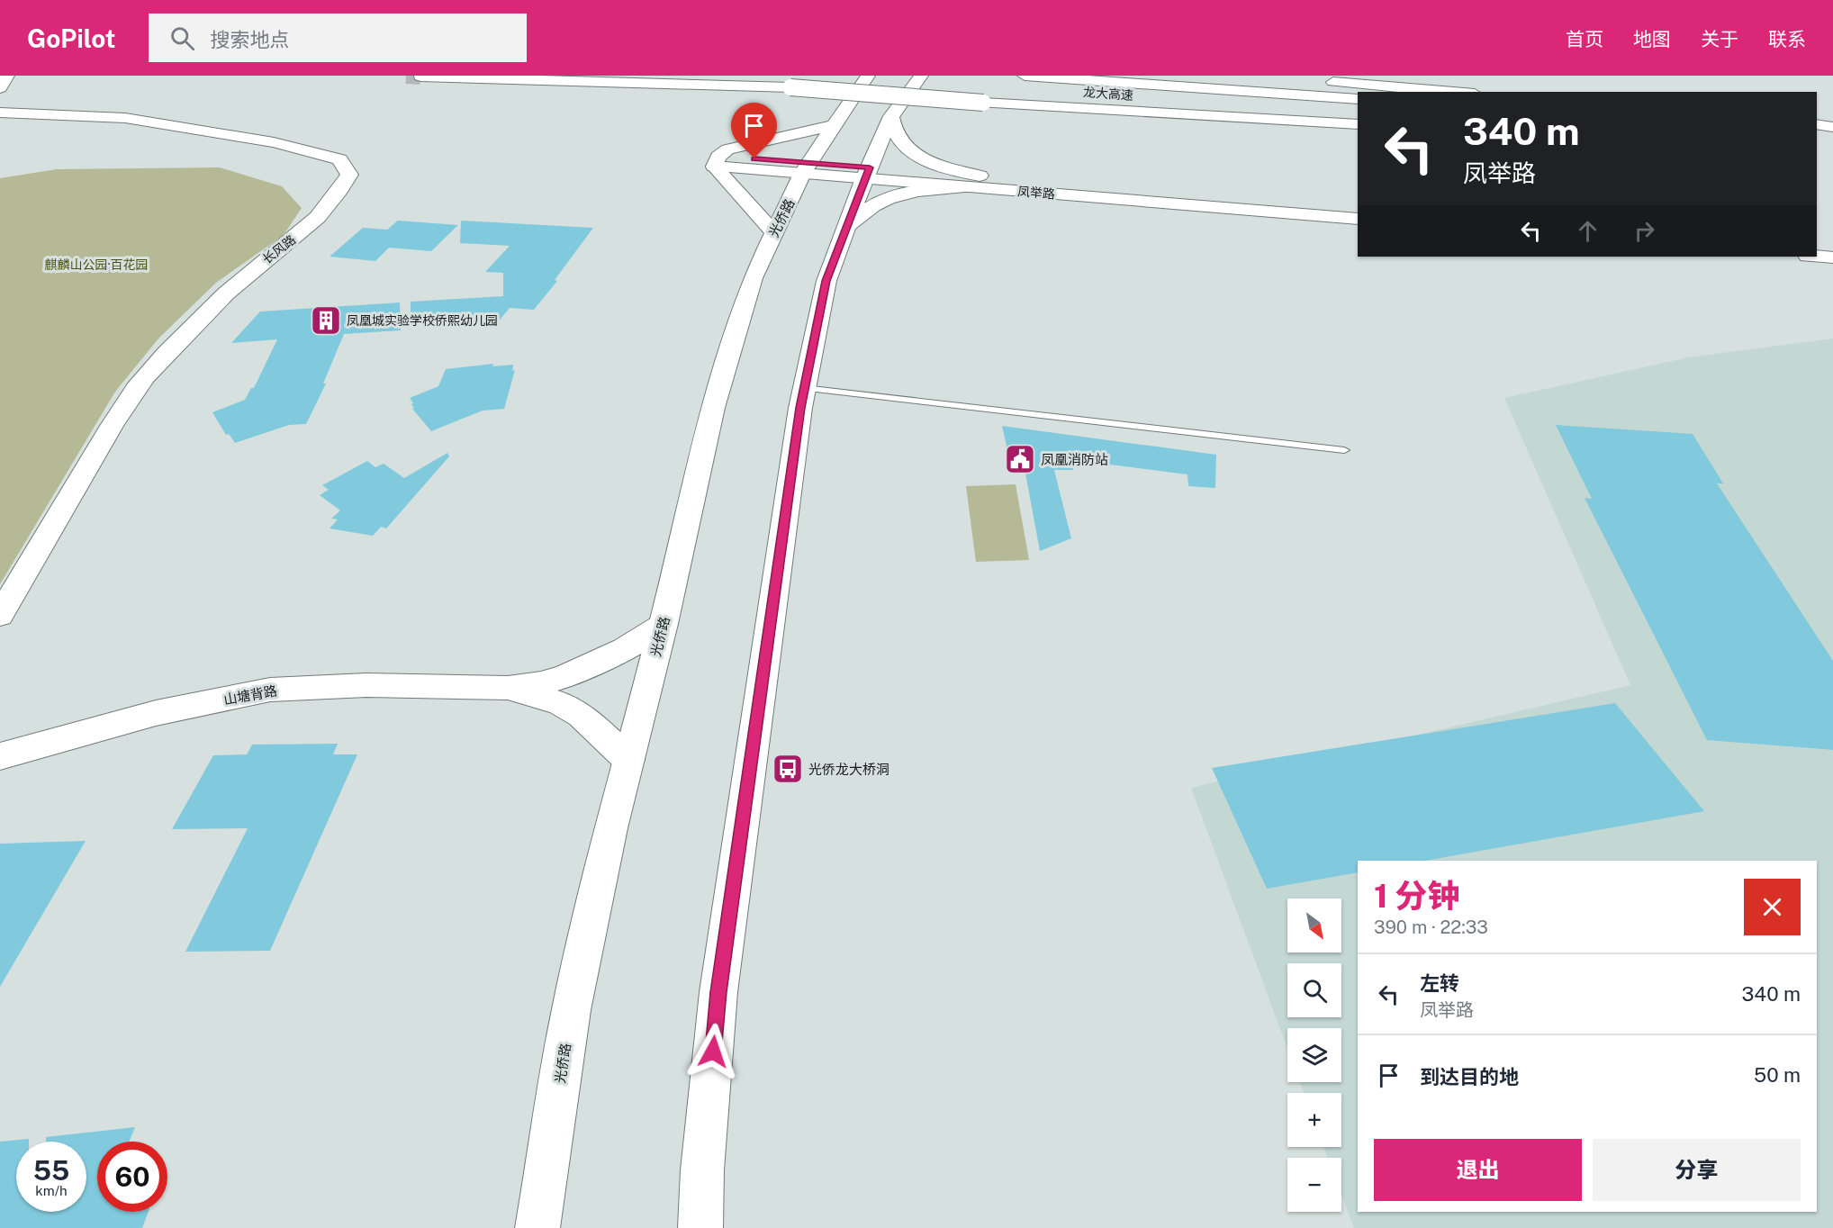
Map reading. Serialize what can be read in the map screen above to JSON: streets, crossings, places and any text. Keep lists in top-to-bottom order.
{
  "streets": {
    "main road": [
      "龙大高速",
      "凤举路",
      "光侨路",
      "长风路",
      "山塘背路"
    ]
  },
  "crossings": [
    ["凤举路", "光侨路"]
  ],
  "parks": ["麒麟山公园·百花园"],
  "places": {
    "building": ["凤凰城实验学校侨熙幼儿园"],
    "public building": ["凤凰消防站"],
    "bus stop": ["光侨龙大桥洞"]
  },
  "north": "bottom right",
  "page": {
    "header": "GoPilot",
    "search": "搜索地点",
    "nav": [
      "首页",
      "地图",
      "关于",
      "联系"
    ],
    "turn": ["340 m", "凤举路"],
    "heading": ["1 分钟", "390 m · 22:33"],
    "map_buttons": ["+", "−"],
    "list": [
      {
        "name": "左转",
        "note": "凤举路",
        "value": "340 m"
      },
      {
        "name": "到达目的地",
        "value": "50 m"
      }
    ],
    "buttons": ["退出", "分享"],
    "speed": "55 km/h",
    "limit": "60"
  }
}
